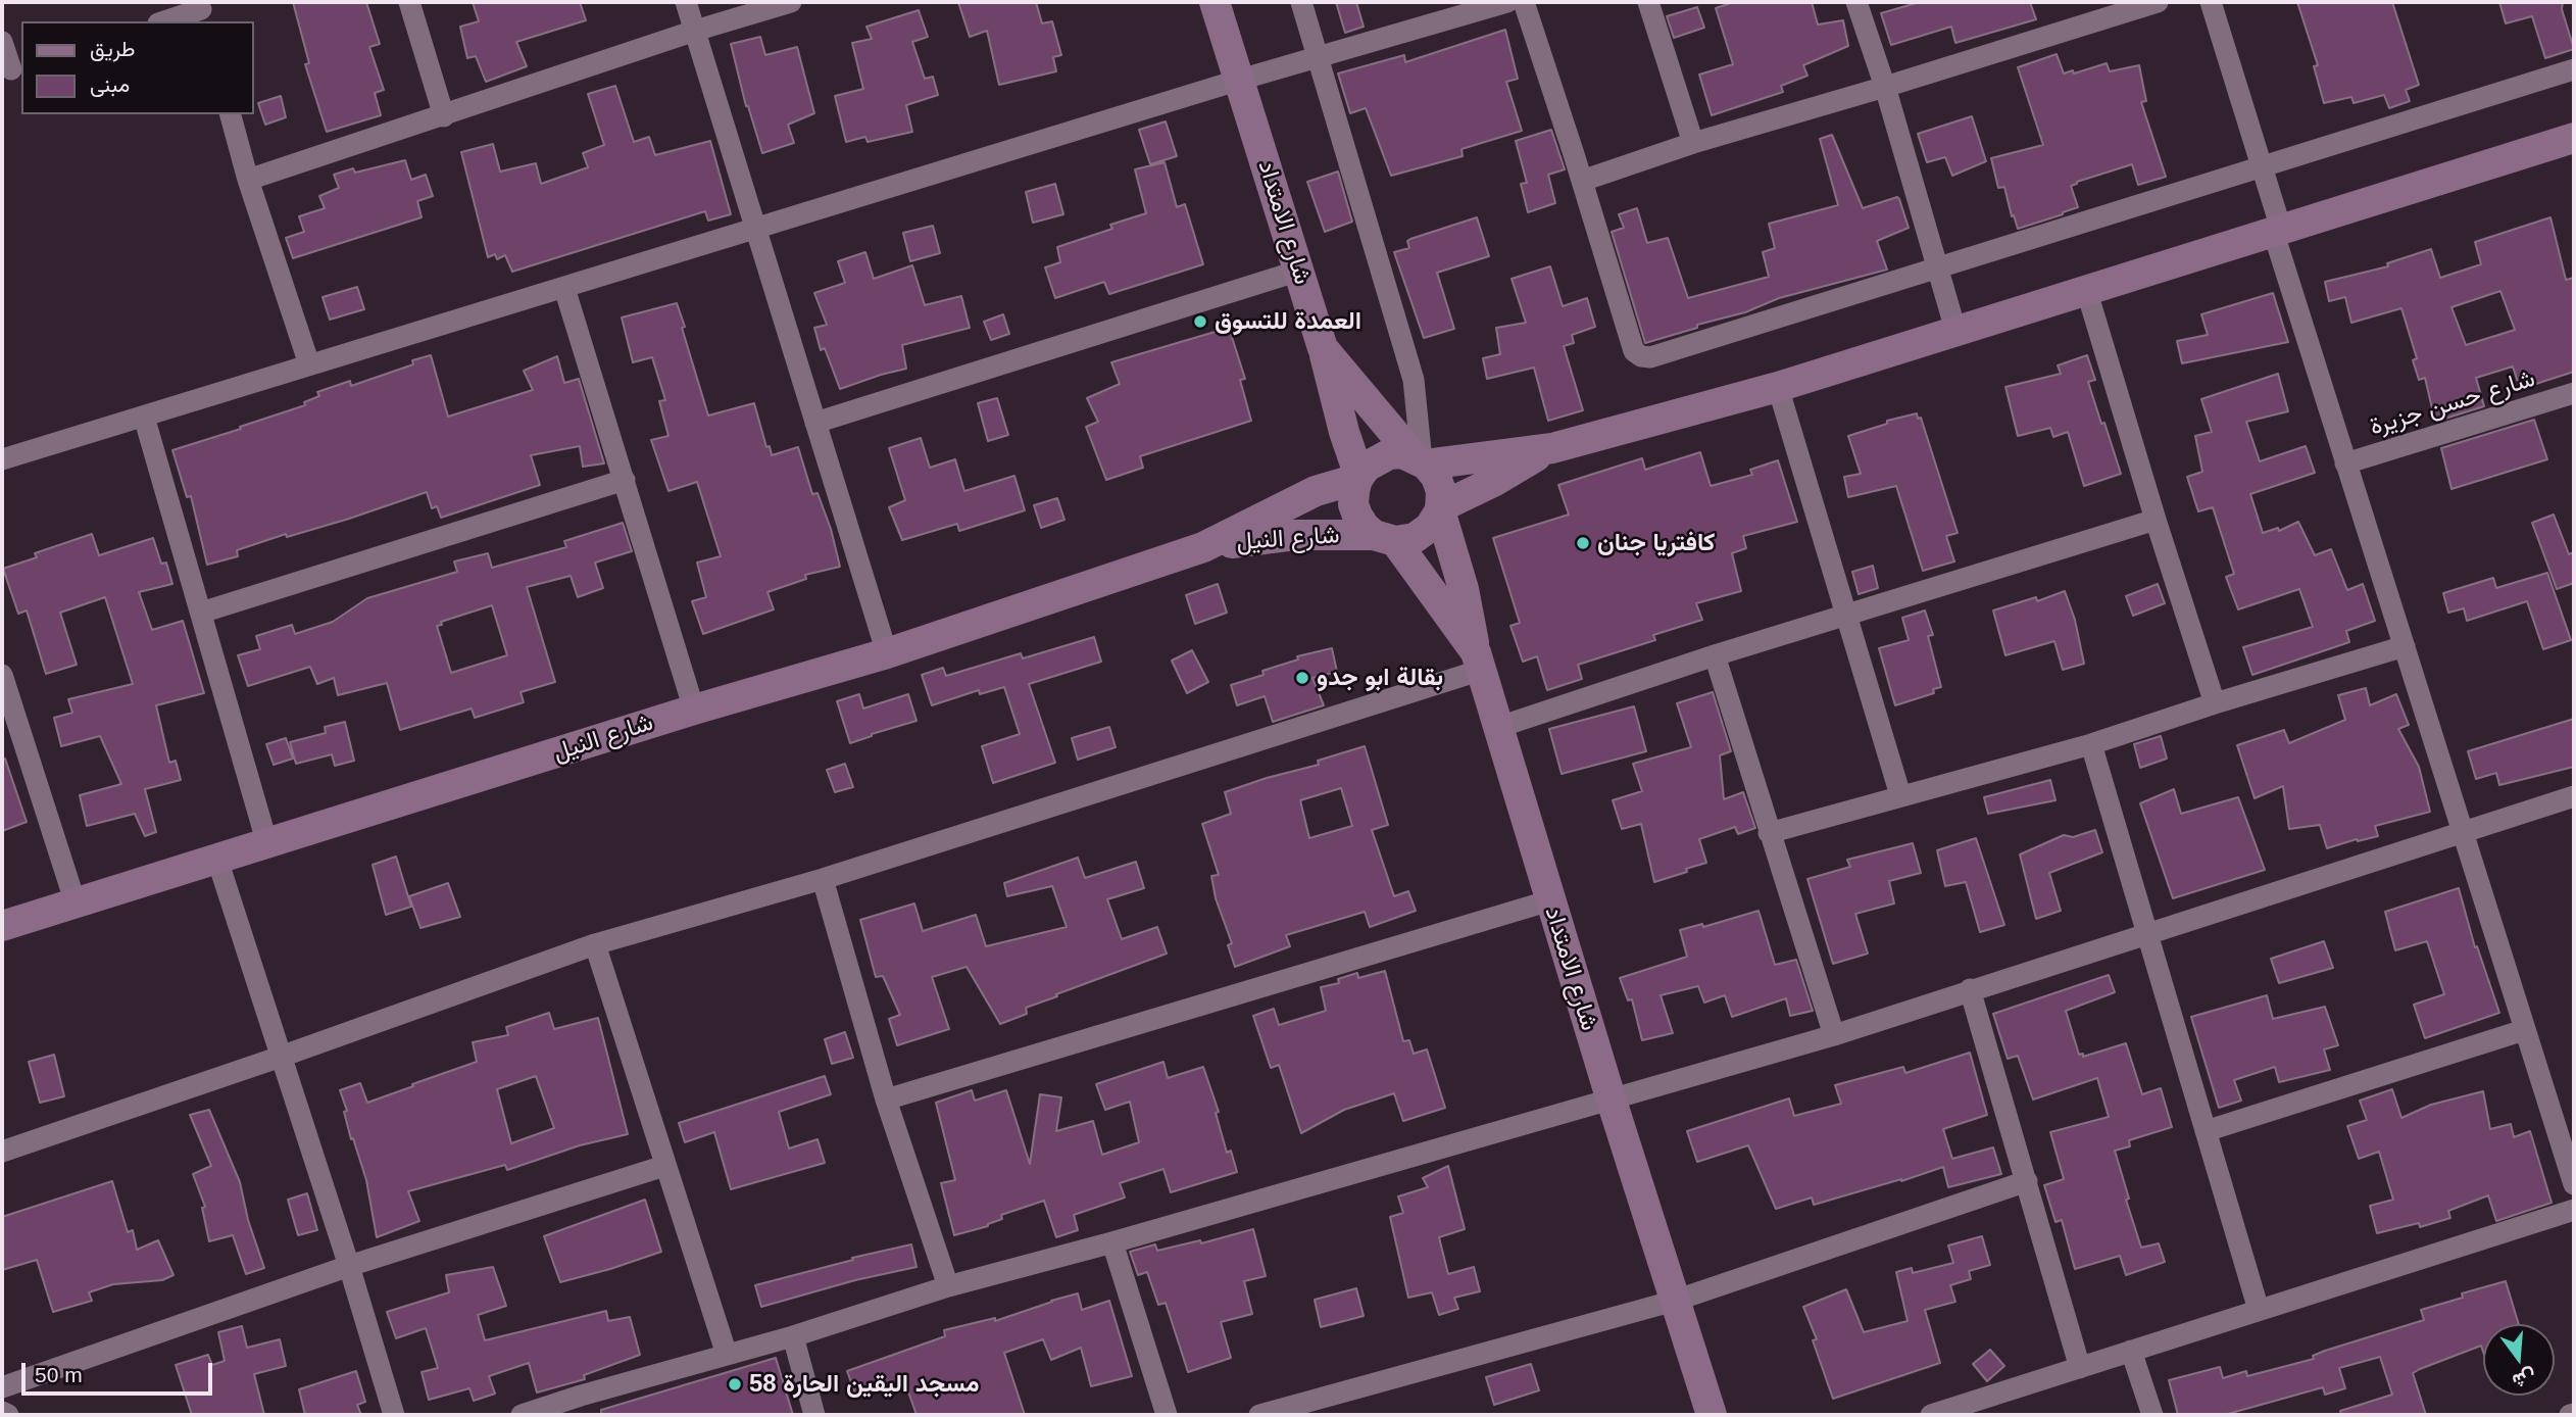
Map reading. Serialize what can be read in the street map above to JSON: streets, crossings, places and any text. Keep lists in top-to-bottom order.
{
  "streets": {
    "street": ["شارع الامتداد", "شارع حسن جزيرة", "شارع النيل"]
  },
  "crossings": [
    ["شارع الامتداد", "شارع النيل"]
  ],
  "places": [
    "العمدة للتسوق",
    "كافتريا جنان",
    "بقالة ابو جدو",
    "مسجد اليقين الحارة 58"
  ],
  "legend": ["طريق", "مبنى"],
  "scale_bar": "50 m",
  "north": "bottom"
}
